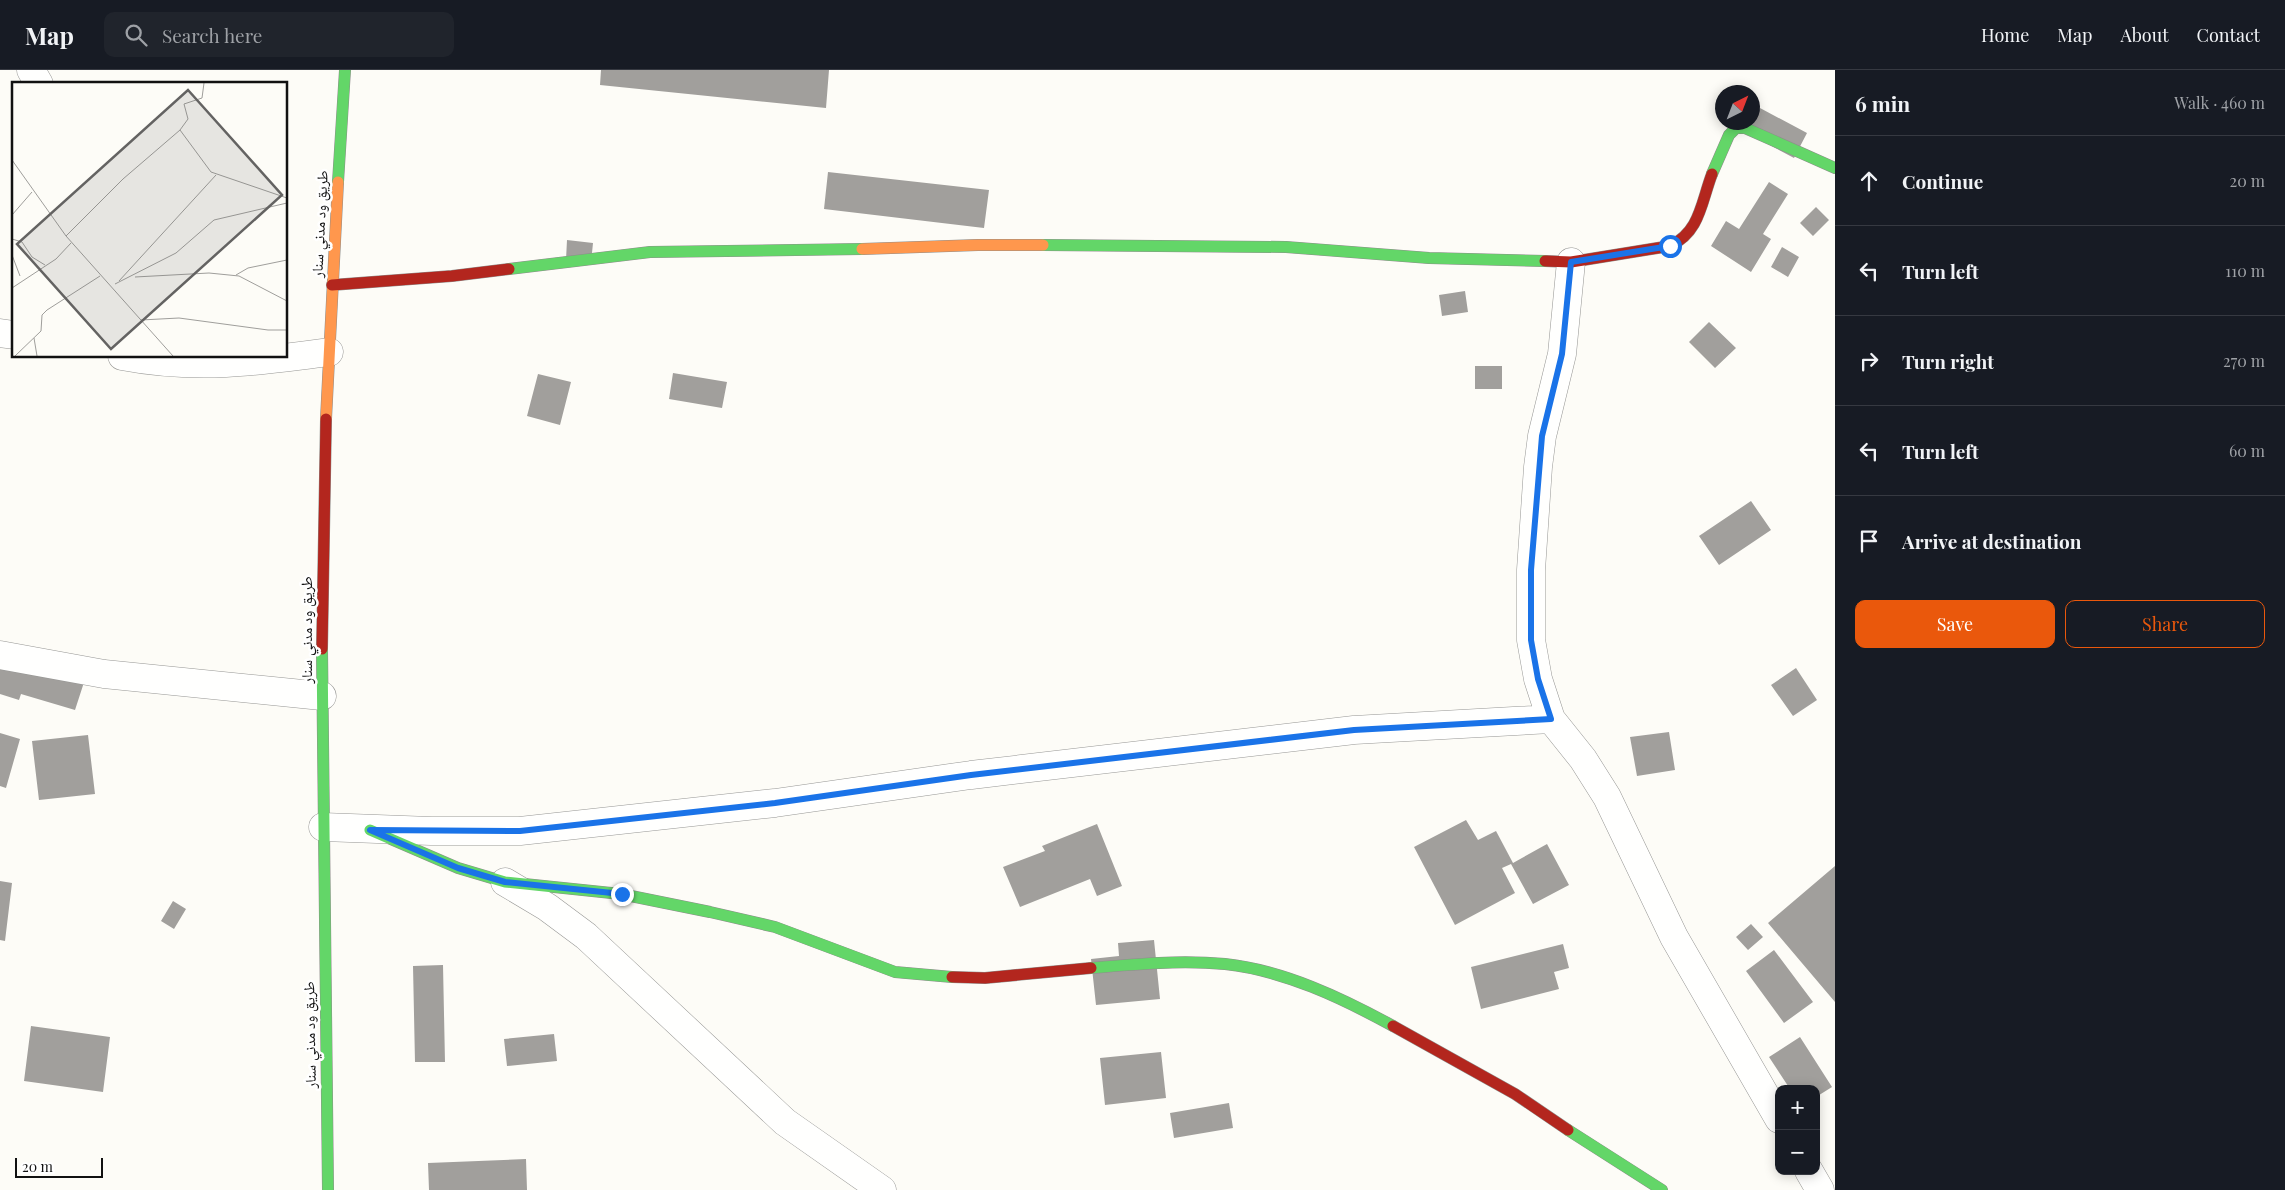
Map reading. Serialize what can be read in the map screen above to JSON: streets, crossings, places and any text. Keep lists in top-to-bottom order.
{
  "streets": {
    "main road": ["طريق ود مدني سنار"]
  },
  "scale_bar": "20 m",
  "north": "top right",
  "page": {
    "header": "Map",
    "search": "Search here",
    "nav": [
      "Home",
      "Map",
      "About",
      "Contact"
    ],
    "heading": ["6 min", "Walk · 460 m"],
    "list": [
      ["Continue", "20 m"],
      ["Turn left", "110 m"],
      ["Turn right", "270 m"],
      ["Turn left", "60 m"],
      "Arrive at destination"
    ],
    "buttons": ["Save", "Share"],
    "map_buttons": ["+", "−"],
    "scale": "20 m"
  }
}
